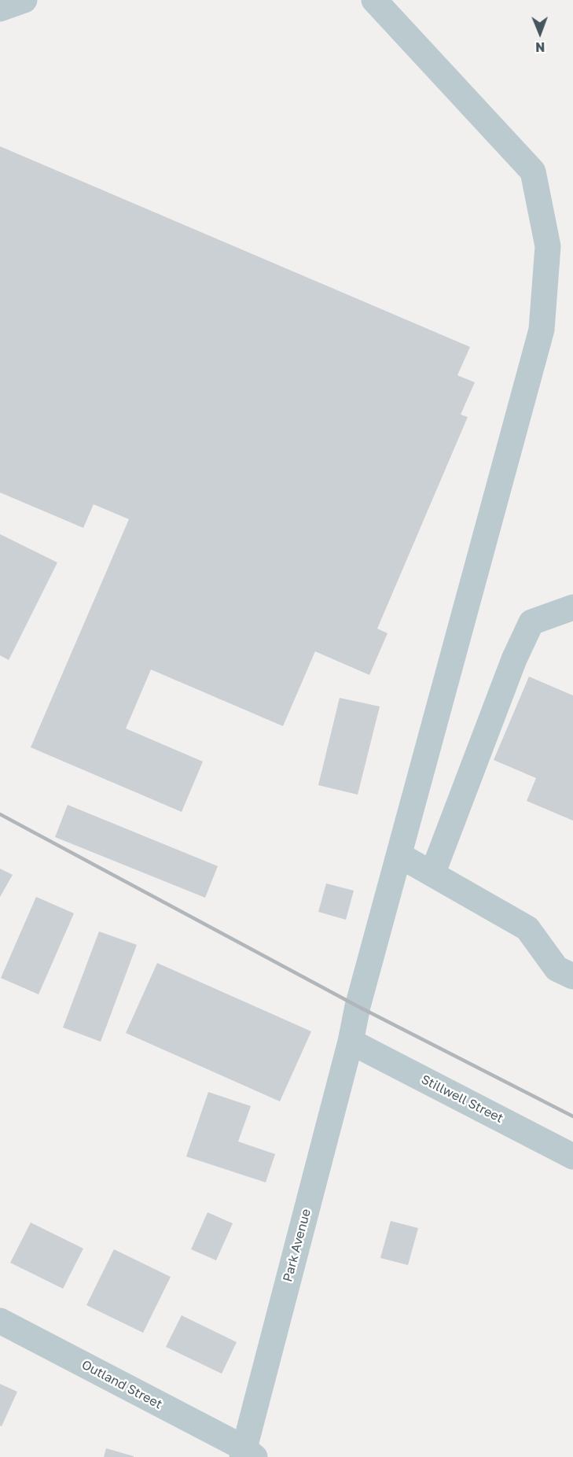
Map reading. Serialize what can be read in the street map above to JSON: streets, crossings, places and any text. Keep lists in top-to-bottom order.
{
  "streets": {
    "street": ["Stillwell Street", "Park Avenue", "Outland Street"]
  },
  "crossings": [
    ["Stillwell Street", "Park Avenue"],
    ["Park Avenue", "Outland Street"]
  ],
  "north": "bottom"
}
